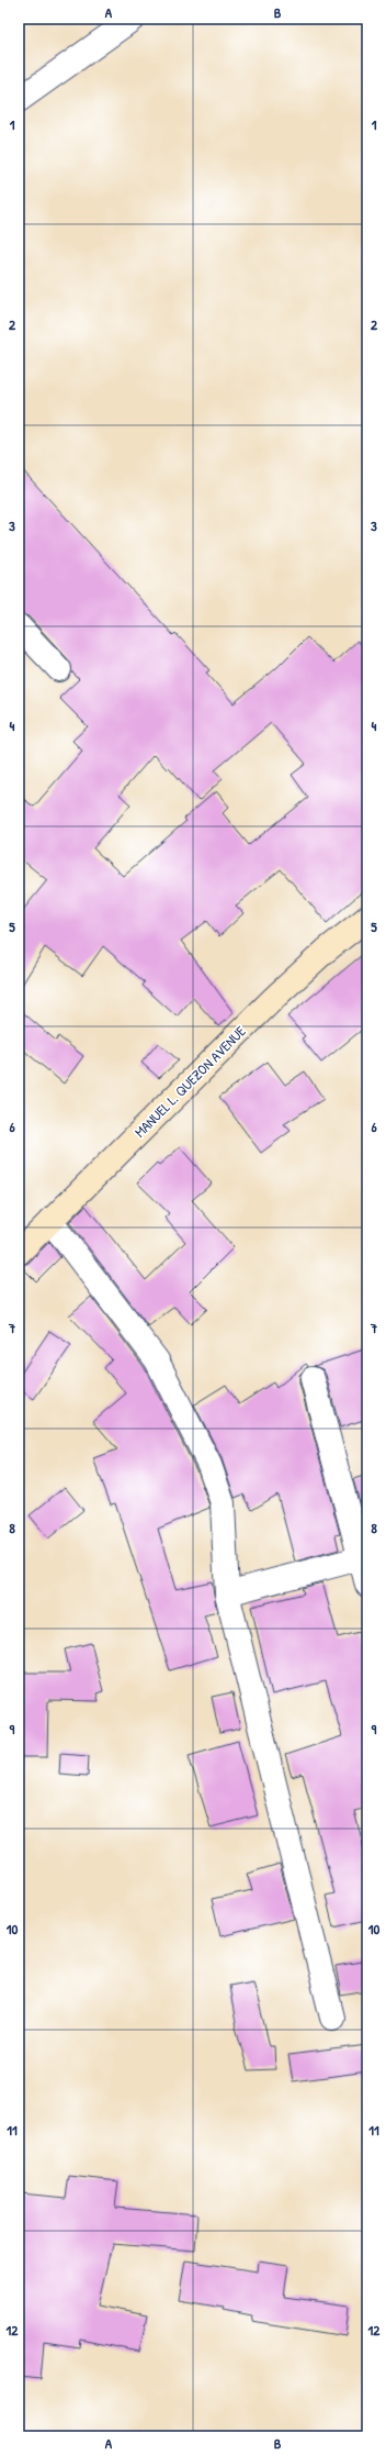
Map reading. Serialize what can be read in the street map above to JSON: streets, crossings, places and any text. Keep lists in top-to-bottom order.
{
  "streets": {
    "main road": ["MANUEL L. QUEZON AVENUE"]
  },
  "grid": {
    "columns": ["A", "B"],
    "rows": [
      "1",
      "2",
      "3",
      "4",
      "5",
      "6",
      "7",
      "8",
      "9",
      "10",
      "11",
      "12"
    ]
  }
}
